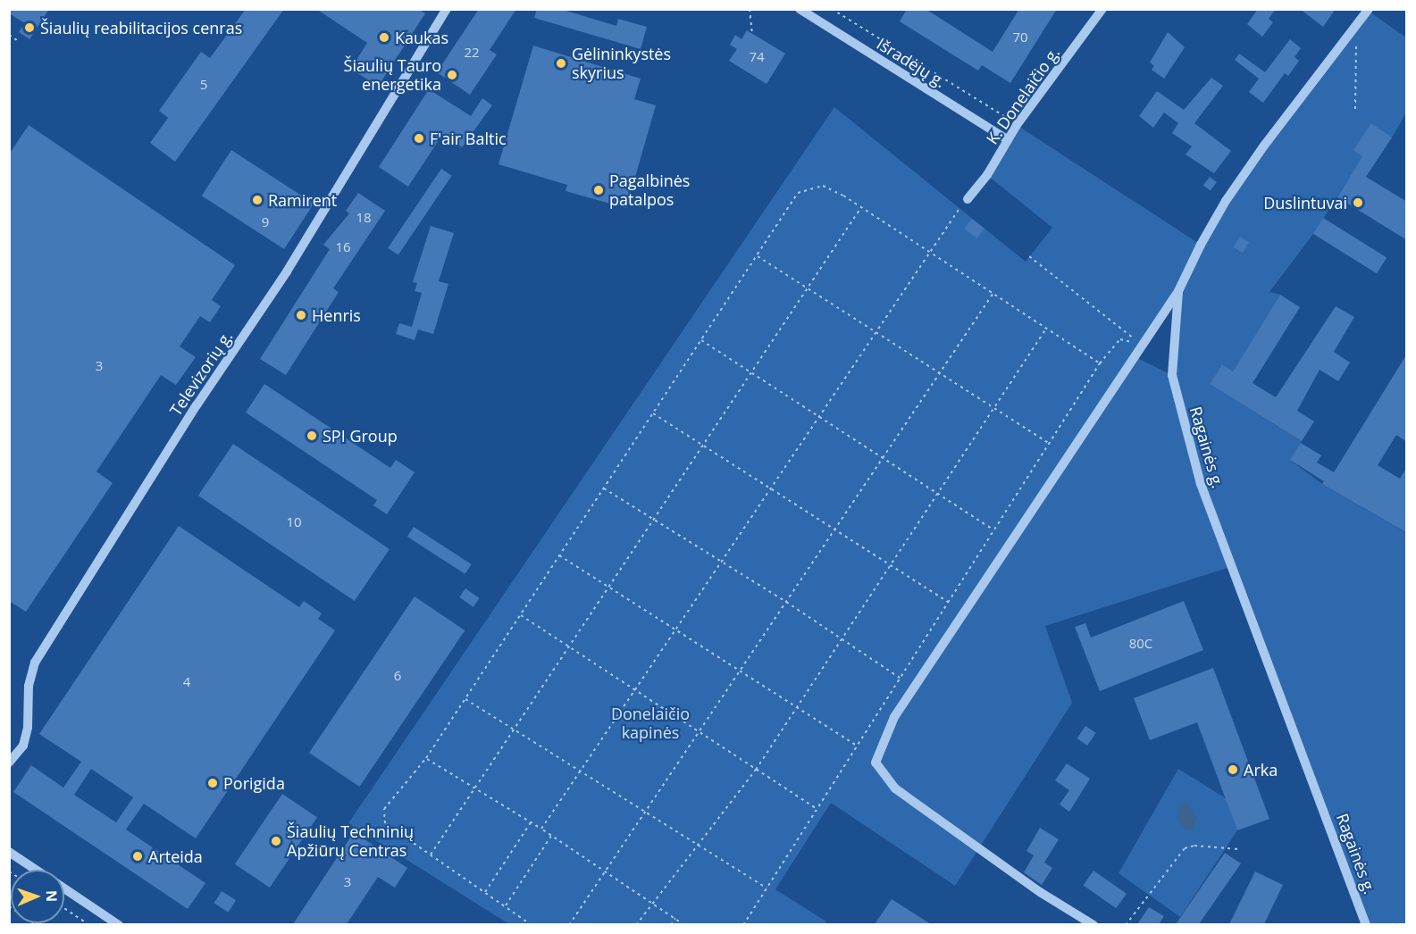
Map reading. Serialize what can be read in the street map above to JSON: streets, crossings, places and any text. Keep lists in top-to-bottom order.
{
  "streets": {
    "street": [
      "Išradėjų g.",
      "K. Donelaičio g.",
      "Televizorių g.",
      "Ragainės g."
    ]
  },
  "crossings": [
    ["Išradėjų g.", "K. Donelaičio g."]
  ],
  "parks": ["Donelaičio kapinės"],
  "places": [
    "Šiaulių reabilitacijos cenras",
    "Kaukas",
    "Gėlininkystės skyrius",
    "Šiaulių Tauro energetika",
    "F'air Baltic",
    "Pagalbinės patalpos",
    "Ramirent",
    "Duslintuvai",
    "Henris",
    "SPI Group",
    "Arka",
    "Porigida",
    "Šiaulių Techninių Apžiūrų Centras",
    "Arteida"
  ],
  "house_numbers": [
    "70",
    "22",
    "74",
    "5",
    "18",
    "9",
    "16",
    "3",
    "10",
    "80C",
    "6",
    "4",
    "3"
  ],
  "north": "right"
}
